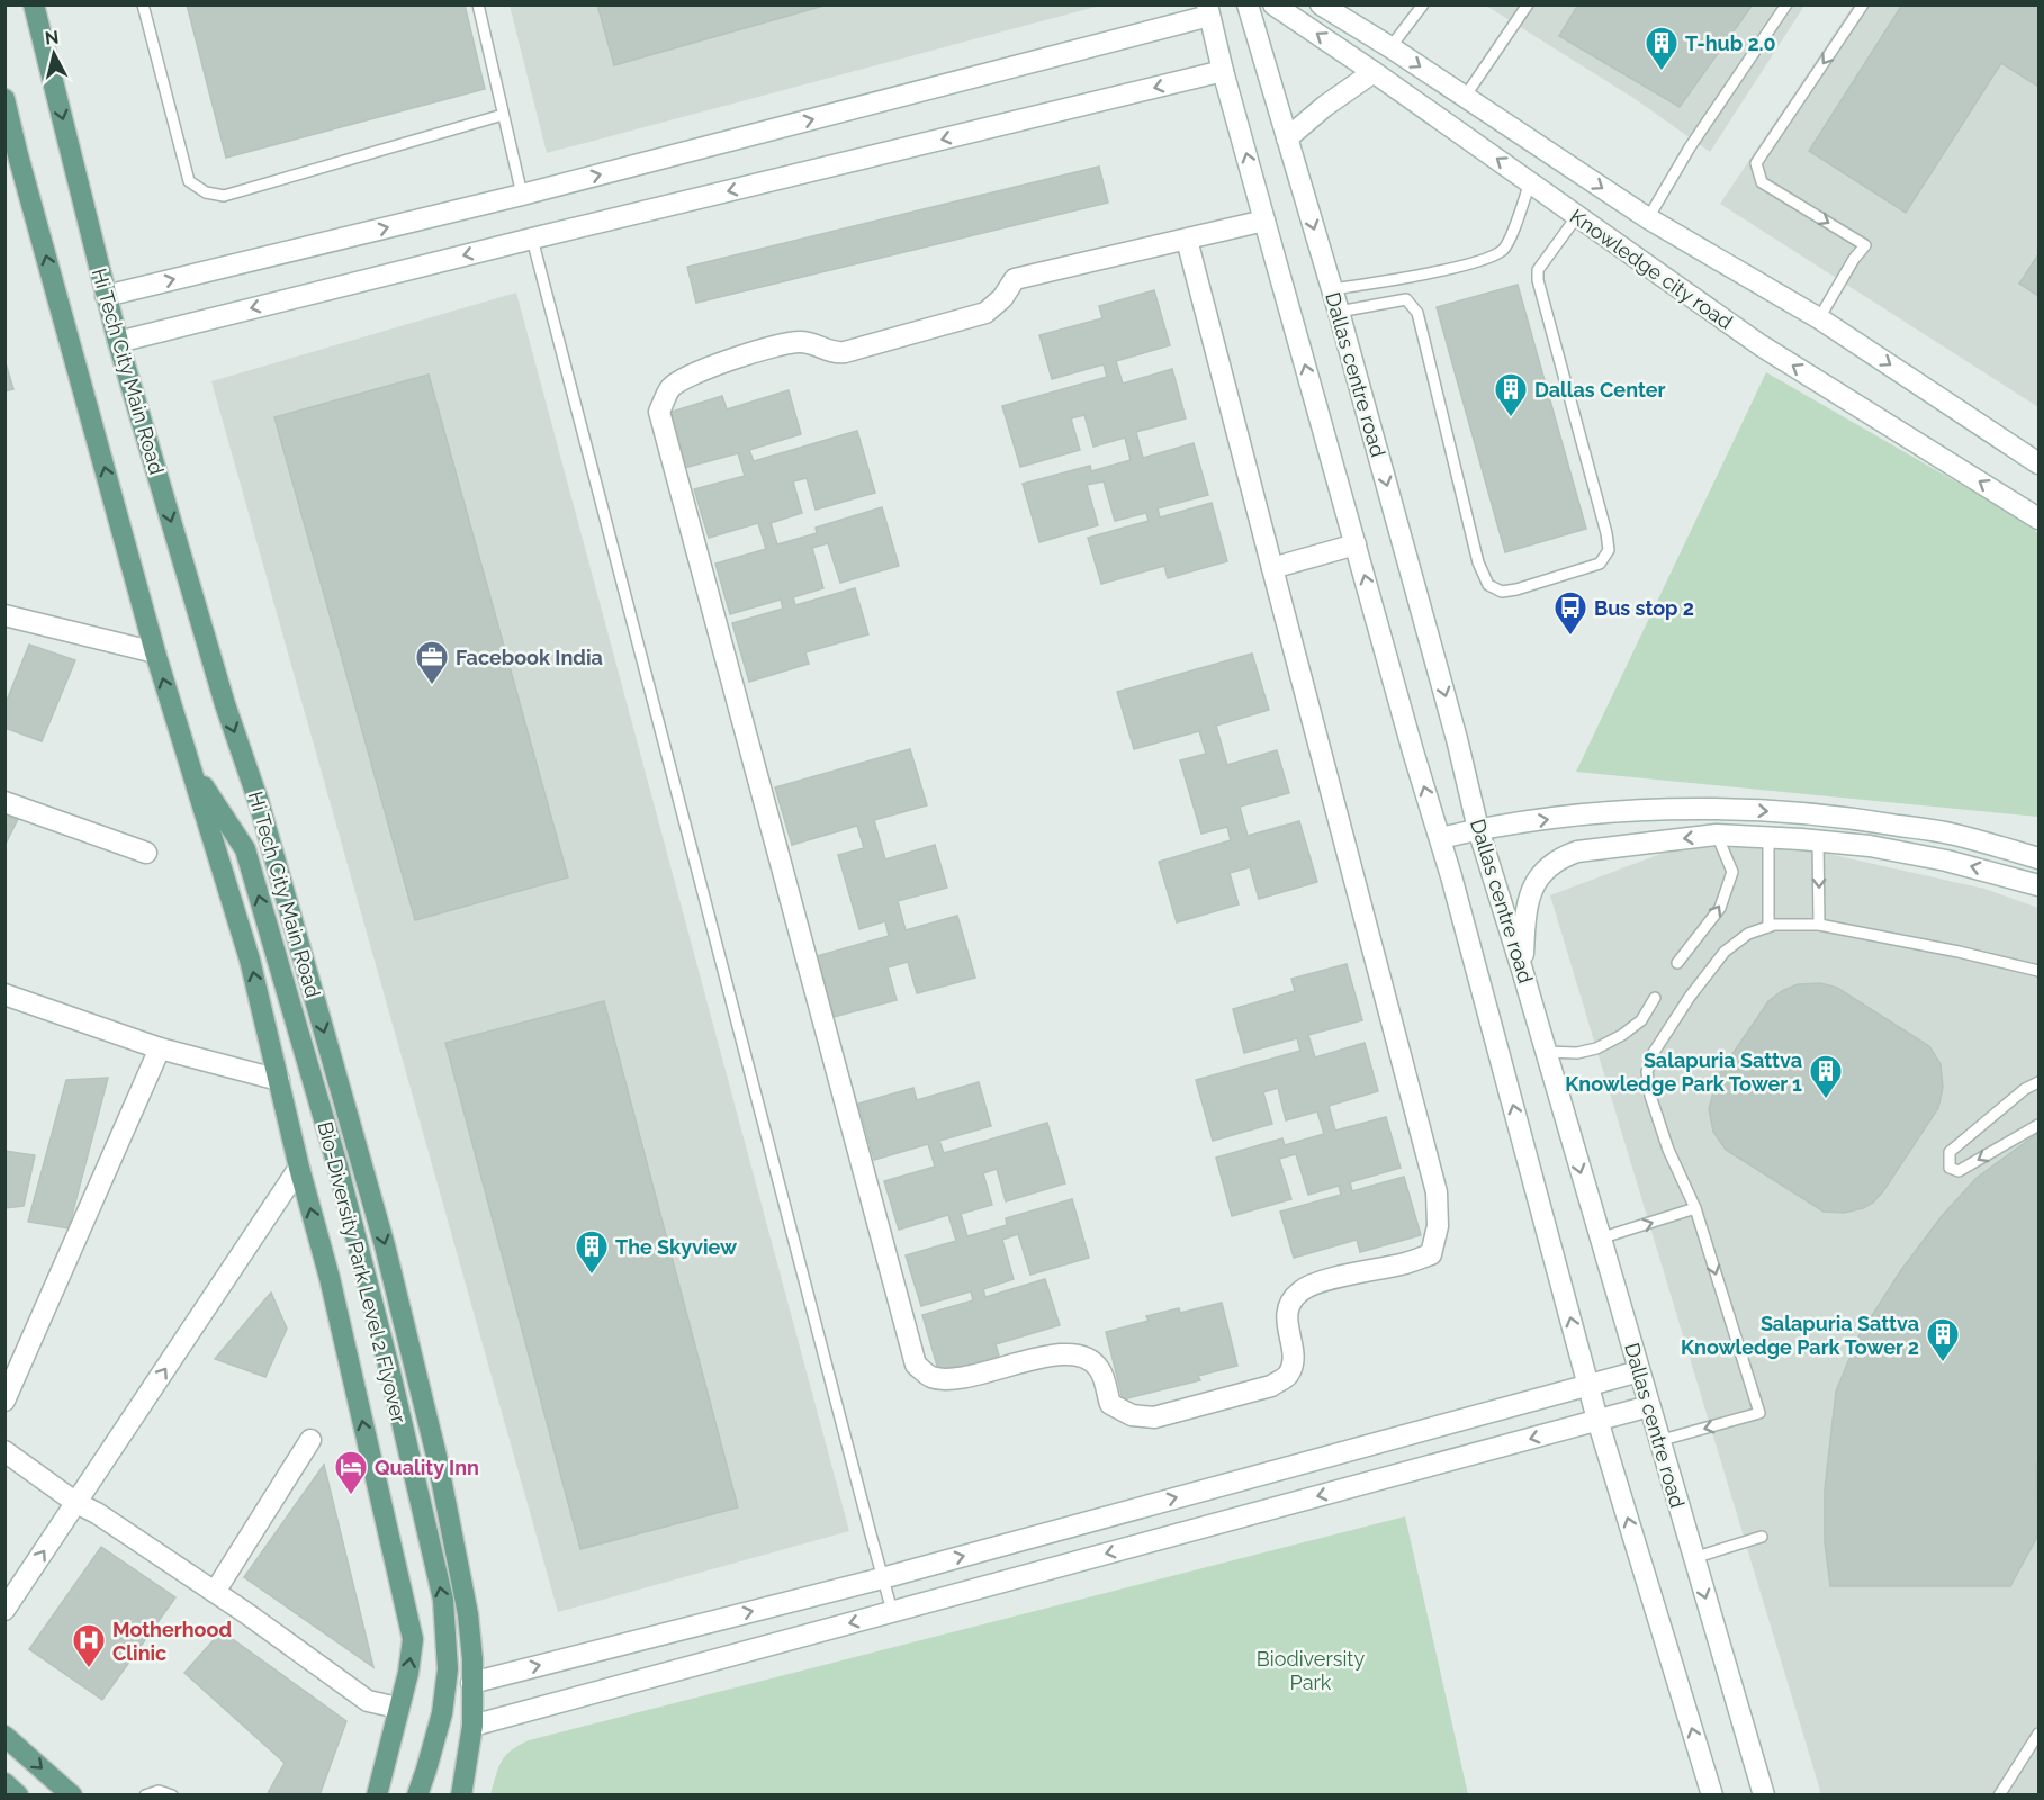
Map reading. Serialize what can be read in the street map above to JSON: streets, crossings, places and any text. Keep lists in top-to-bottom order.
{
  "streets": {
    "main road": ["Hi Tech City Main Road", "Bio-Diversity Park Level 2 Flyover"],
    "street": ["Knowledge city road", "Dallas centre road"]
  },
  "parks": ["Biodiversity Park"],
  "places": {
    "building": [
      "T-hub 2.0",
      "Dallas Center",
      "Salapuria Sattva Knowledge Park Tower 1",
      "The Skyview",
      "Salapuria Sattva Knowledge Park Tower 2"
    ],
    "bus stop": ["Bus stop 2"],
    "office": ["Facebook India"],
    "hotel": ["Quality Inn"],
    "hospital": ["Motherhood Clinic"]
  },
  "north": "top"
}
